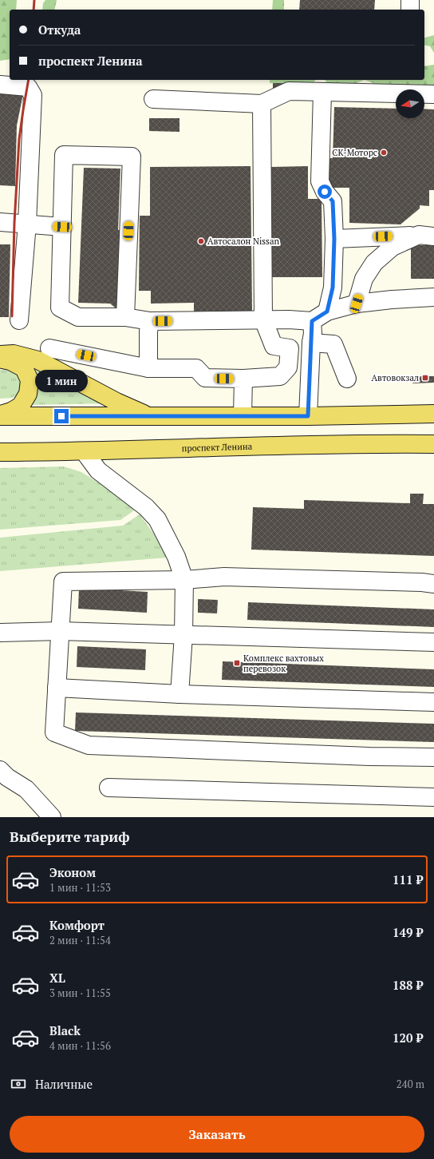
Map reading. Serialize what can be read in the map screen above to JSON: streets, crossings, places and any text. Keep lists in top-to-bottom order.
{
  "streets": {
    "main road": ["проспект Ленина"]
  },
  "places": {
    "other": ["СК-Моторс", "Автосалон Nissan"],
    "transit": ["Автовокзал", "Комплекс вахтовых перевозок"]
  },
  "north": "left",
  "page": {
    "banner": ["Откуда", "проспект Ленина"],
    "bubble": "1 мин",
    "heading": "Выберите тариф",
    "list": [
      {
        "name": "Эконом",
        "note": "1 мин · 11:53",
        "value": "111 ₽"
      },
      {
        "name": "Комфорт",
        "note": "2 мин · 11:54",
        "value": "149 ₽"
      },
      {
        "name": "XL",
        "note": "3 мин · 11:55",
        "value": "188 ₽"
      },
      {
        "name": "Black",
        "note": "4 мин · 11:56",
        "value": "120 ₽"
      }
    ],
    "pay": ["Наличные", "240 m"],
    "buttons": "Заказать"
  }
}
